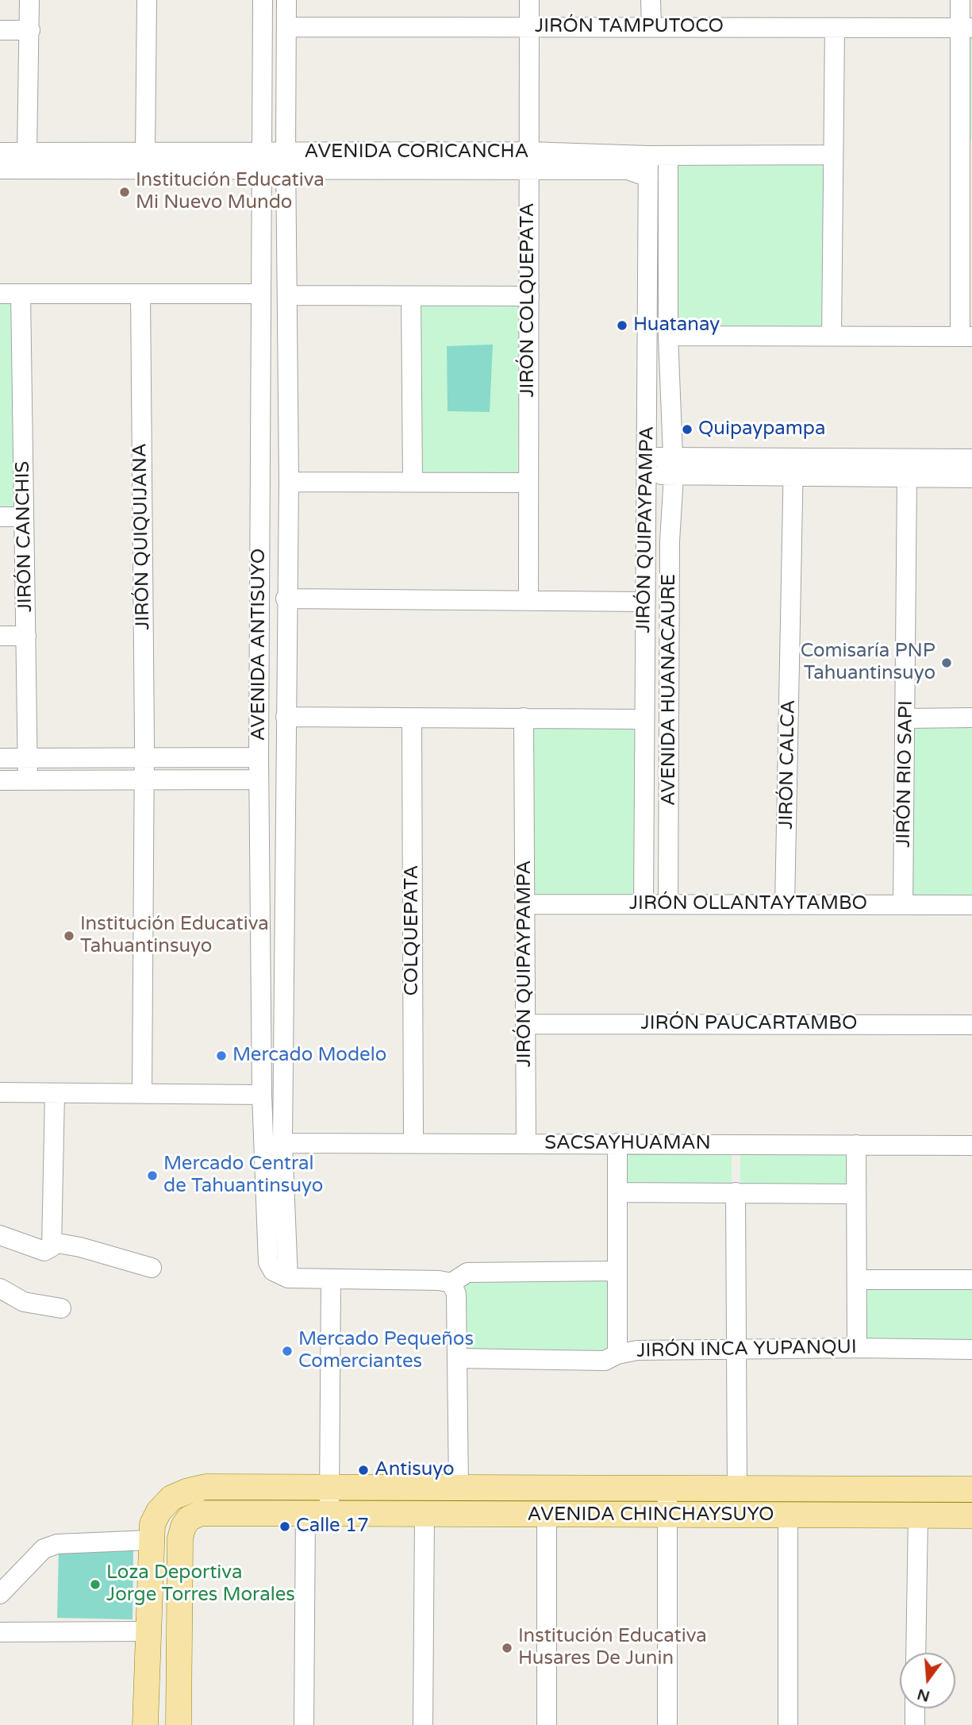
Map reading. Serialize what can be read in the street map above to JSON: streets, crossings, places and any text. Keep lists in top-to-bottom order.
{
  "streets": {
    "main road": ["AVENIDA CHINCHAYSUYO"],
    "street": [
      "JIRÓN TAMPUTOCO",
      "AVENIDA CORICANCHA",
      "JIRÓN COLQUEPATA",
      "JIRÓN QUIPAYPAMPA",
      "JIRÓN CANCHIS",
      "JIRÓN QUIQUIJANA",
      "AVENIDA ANTISUYO",
      "AVENIDA HUANACAURE",
      "JIRÓN CALCA",
      "JIRÓN RIO SAPI",
      "JIRÓN OLLANTAYTAMBO",
      "COLQUEPATA",
      "JIRÓN PAUCARTAMBO",
      "SACSAYHUAMAN",
      "JIRÓN INCA YUPANQUI"
    ]
  },
  "crossings": [
    ["JIRÓN TAMPUTOCO", "JIRÓN COLQUEPATA"],
    ["JIRÓN TAMPUTOCO", "AVENIDA ANTISUYO"],
    ["AVENIDA CORICANCHA", "JIRÓN COLQUEPATA"],
    ["AVENIDA CORICANCHA", "JIRÓN QUIPAYPAMPA"],
    ["AVENIDA CORICANCHA", "AVENIDA ANTISUYO"],
    ["JIRÓN QUIPAYPAMPA", "AVENIDA HUANACAURE"],
    ["JIRÓN QUIPAYPAMPA", "JIRÓN OLLANTAYTAMBO"],
    ["JIRÓN QUIPAYPAMPA", "JIRÓN PAUCARTAMBO"],
    ["JIRÓN QUIPAYPAMPA", "SACSAYHUAMAN"],
    ["AVENIDA ANTISUYO", "SACSAYHUAMAN"],
    ["AVENIDA HUANACAURE", "JIRÓN OLLANTAYTAMBO"],
    ["JIRÓN CALCA", "JIRÓN OLLANTAYTAMBO"],
    ["JIRÓN RIO SAPI", "JIRÓN OLLANTAYTAMBO"],
    ["COLQUEPATA", "SACSAYHUAMAN"]
  ],
  "places": [
    "Institución Educativa Mi Nuevo Mundo",
    "Huatanay",
    "Quipaypampa",
    "Comisaría PNP Tahuantinsuyo",
    "Institución Educativa Tahuantinsuyo",
    "Mercado Modelo",
    "Mercado Central de Tahuantinsuyo",
    "Mercado Pequeños Comerciantes",
    "Antisuyo",
    "Calle 17",
    "Loza Deportiva Jorge Torres Morales",
    "Institución Educativa Husares De Junin"
  ],
  "north": "bottom"
}
